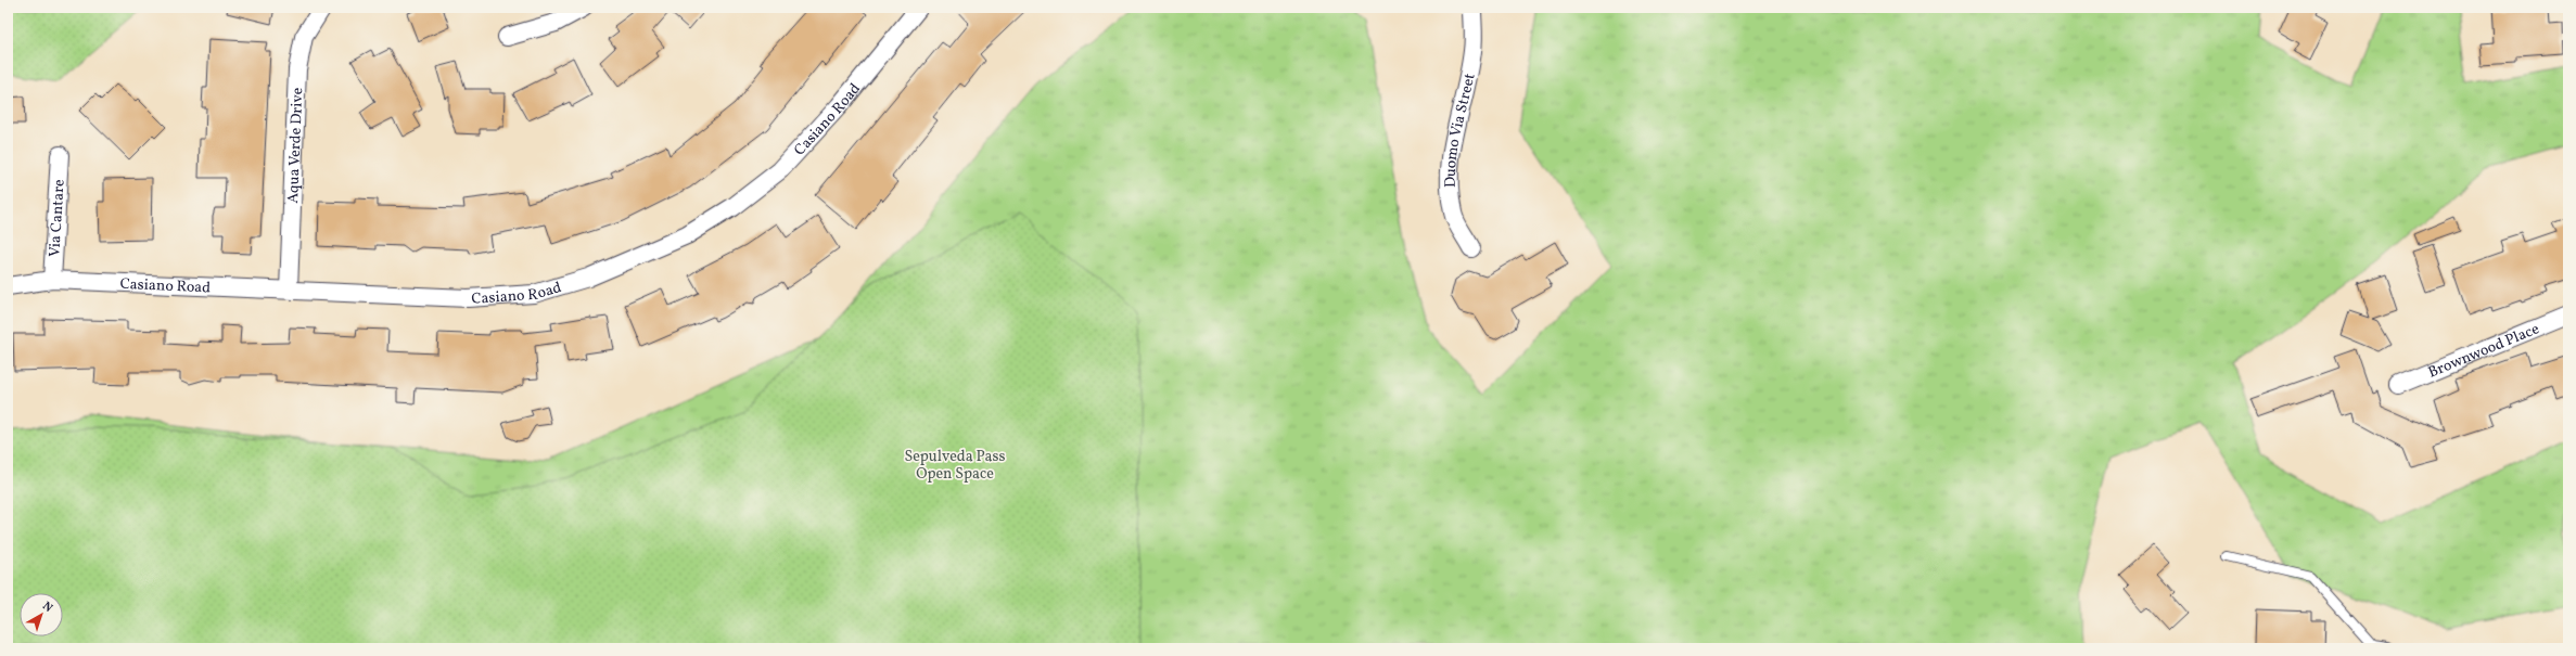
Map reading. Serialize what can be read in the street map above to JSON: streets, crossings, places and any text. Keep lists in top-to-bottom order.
{
  "streets": {
    "street": [
      "Casiano Road",
      "Duomo Via Street",
      "Aqua Verde Drive",
      "Via Cantare",
      "Brownwood Place"
    ]
  },
  "crossings": [
    ["Casiano Road", "Aqua Verde Drive"],
    ["Casiano Road", "Via Cantare"]
  ],
  "parks": ["Sepulveda Pass Open Space"],
  "north": "top right"
}
